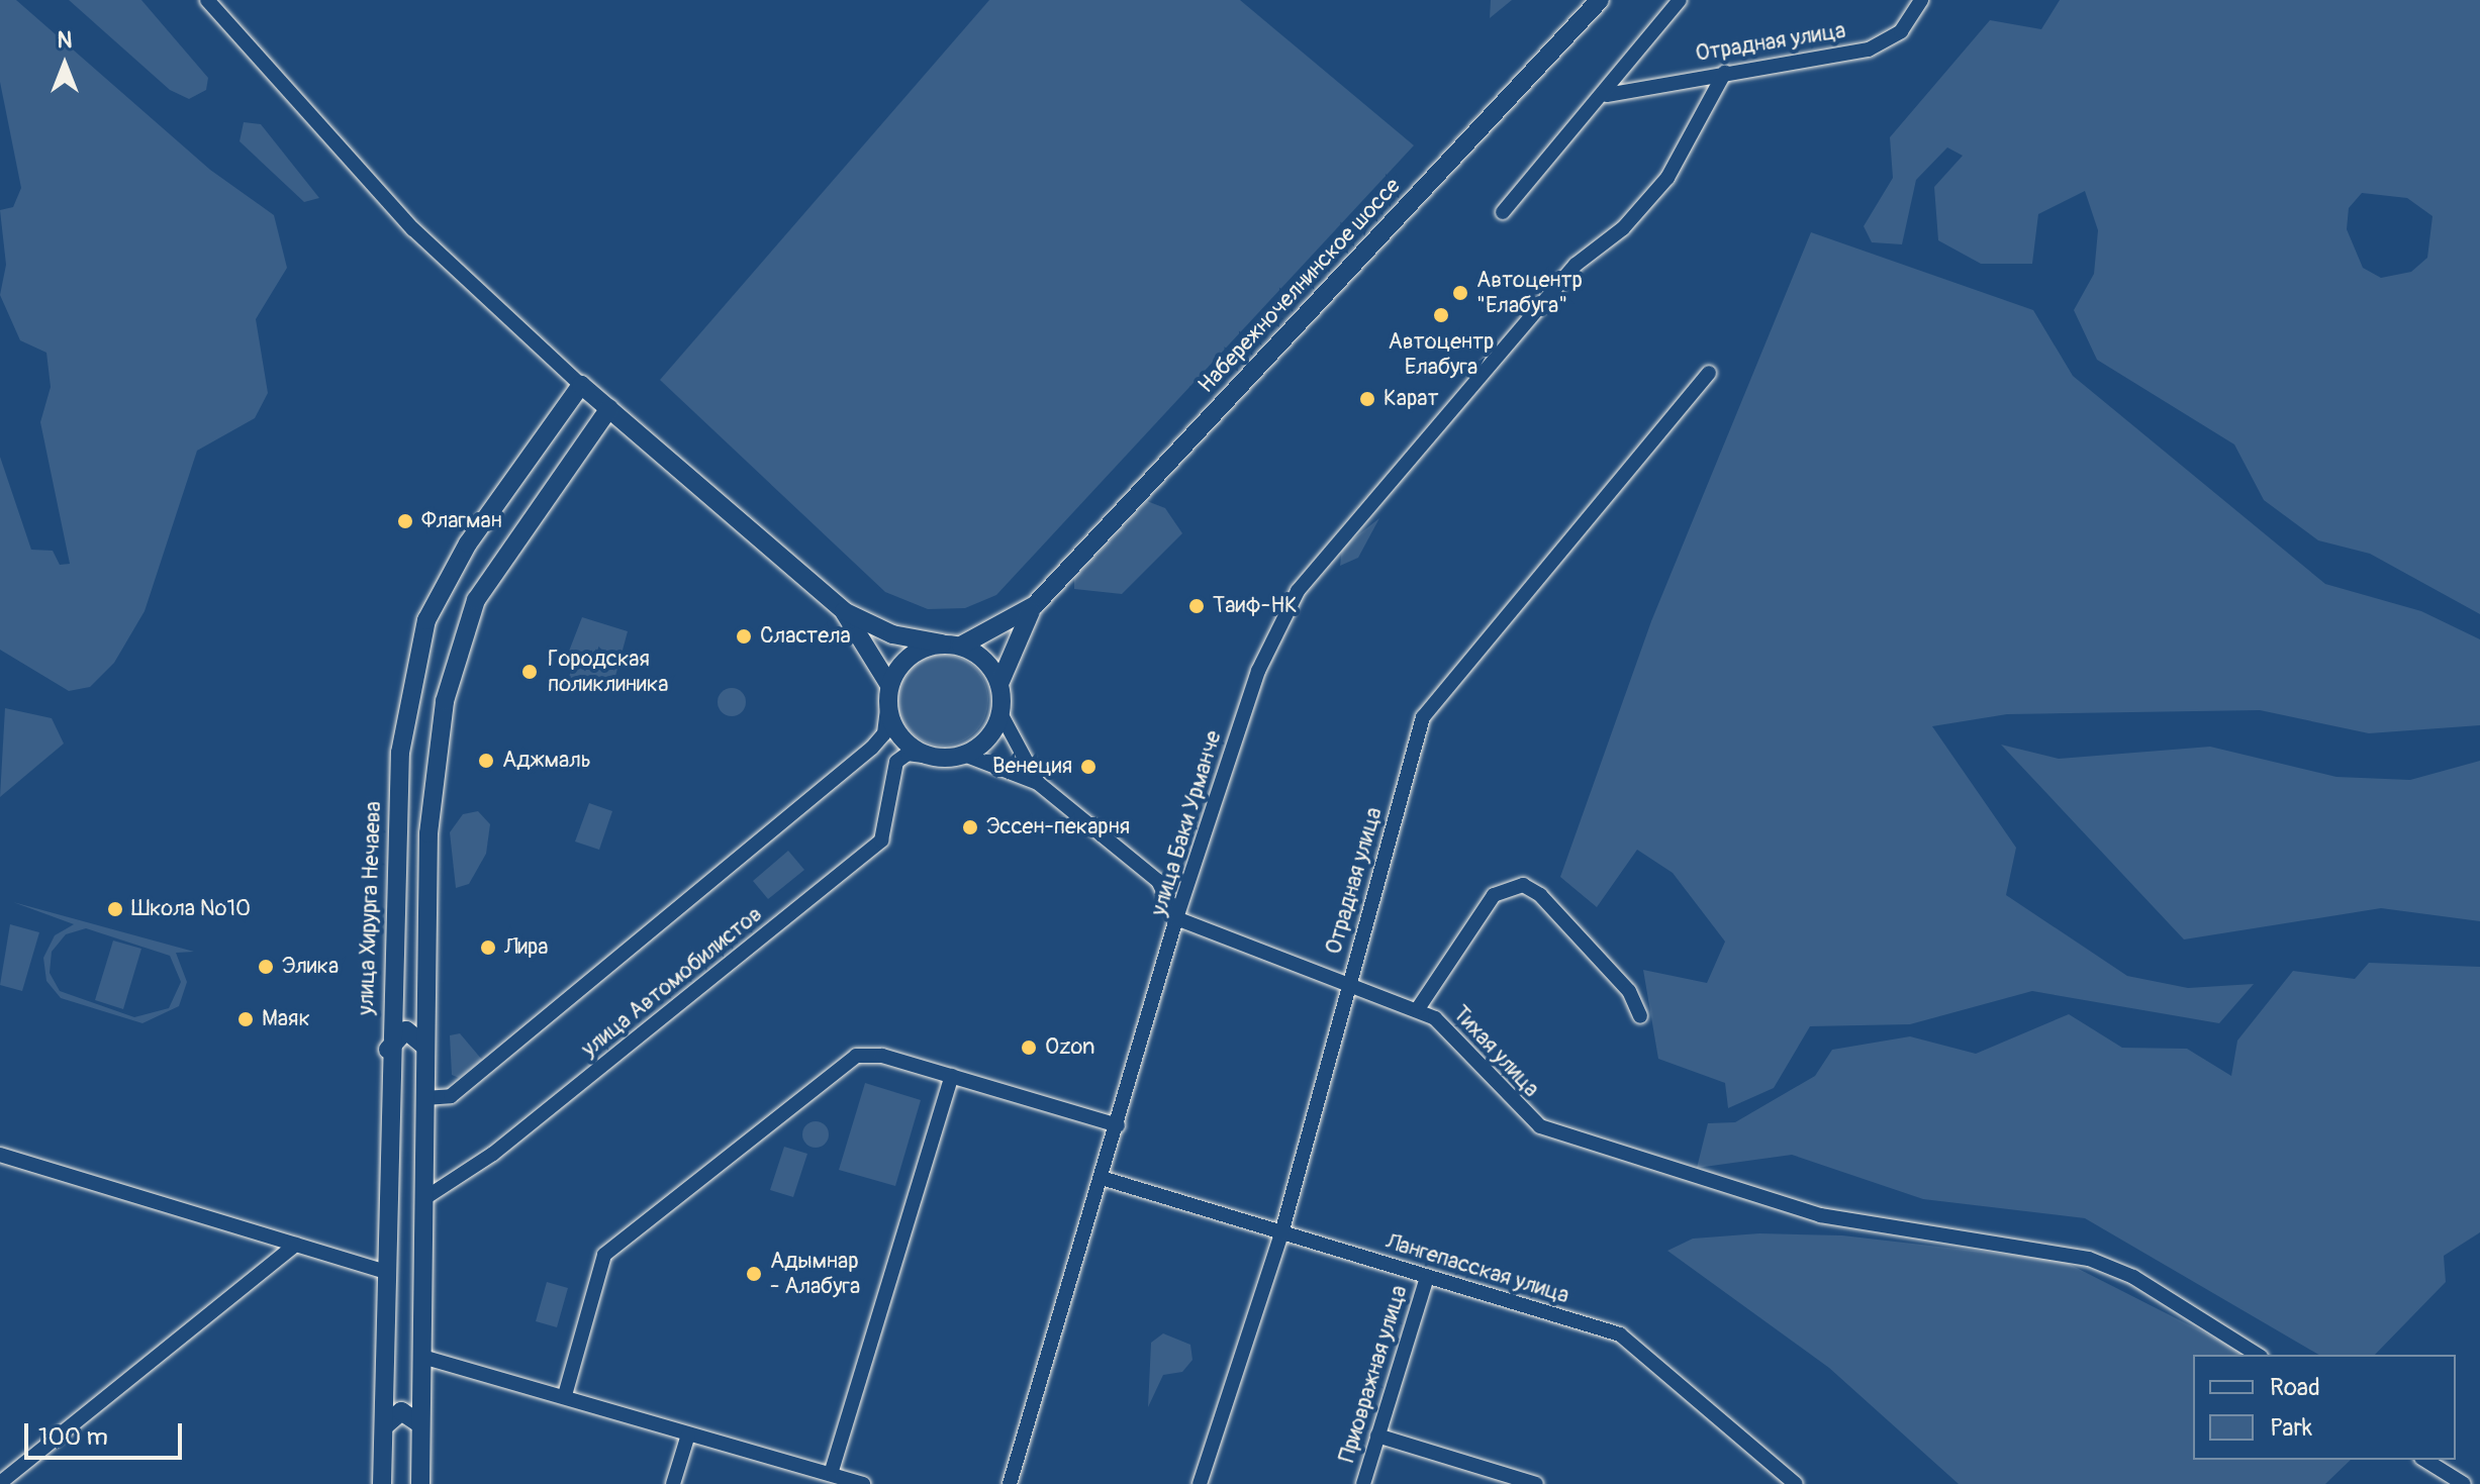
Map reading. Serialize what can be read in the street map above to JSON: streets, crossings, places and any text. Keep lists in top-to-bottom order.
{
  "streets": {
    "main road": ["Набережночелнинское шоссе", "улица Хирурга Нечаева"],
    "street": [
      "Отрадная улица",
      "улица Баки Урманче",
      "улица Автомобилистов",
      "Тихая улица",
      "Лангепасская улица",
      "Приовражная улица"
    ]
  },
  "crossings": [
    ["Отрадная улица", "улица Баки Урманче"],
    ["Отрадная улица", "Тихая улица"],
    ["Отрадная улица", "Лангепасская улица"],
    ["улица Баки Урманче", "Тихая улица"],
    ["улица Баки Урманче", "Лангепасская улица"],
    ["Лангепасская улица", "Приовражная улица"]
  ],
  "places": [
    "Автоцентр \"Елабуга\"",
    "Автоцентр Елабуга",
    "Карат",
    "Флагман",
    "Таиф-НК",
    "Сластела",
    "Городская поликлиника",
    "Аджмаль",
    "Венеция",
    "Эссен-пекарня",
    "Школа №10",
    "Лира",
    "Элика",
    "Маяк",
    "Ozon",
    "Адымнар - Алабуга"
  ],
  "legend": ["Road", "Park"],
  "scale_bar": "100 m",
  "north": "top"
}
